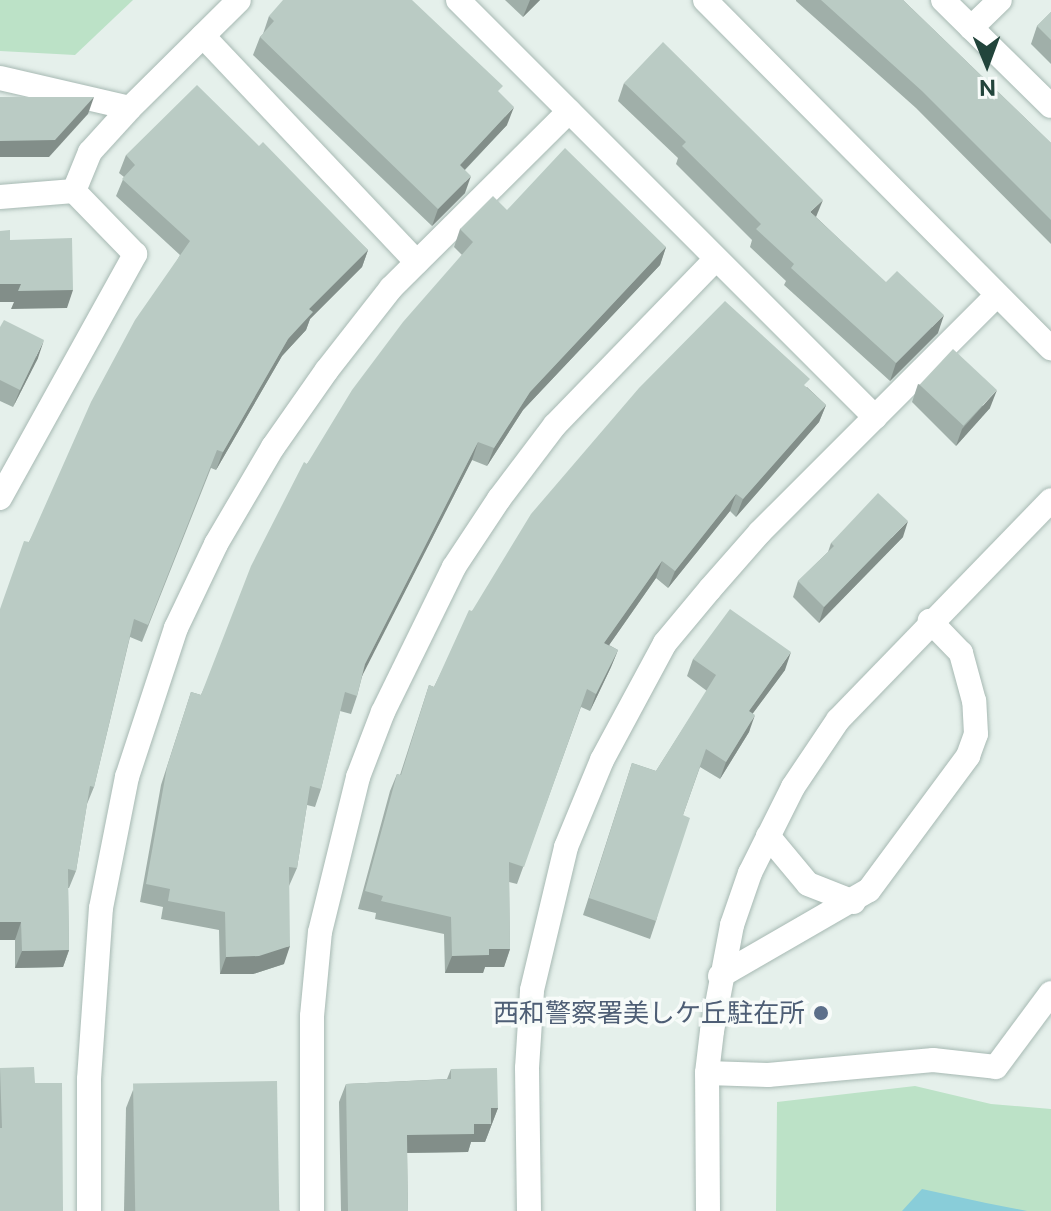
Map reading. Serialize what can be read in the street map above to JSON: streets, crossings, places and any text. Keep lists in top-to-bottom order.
{
  "places": ["西和警察署美しケ丘駐在所"],
  "north": "bottom"
}
